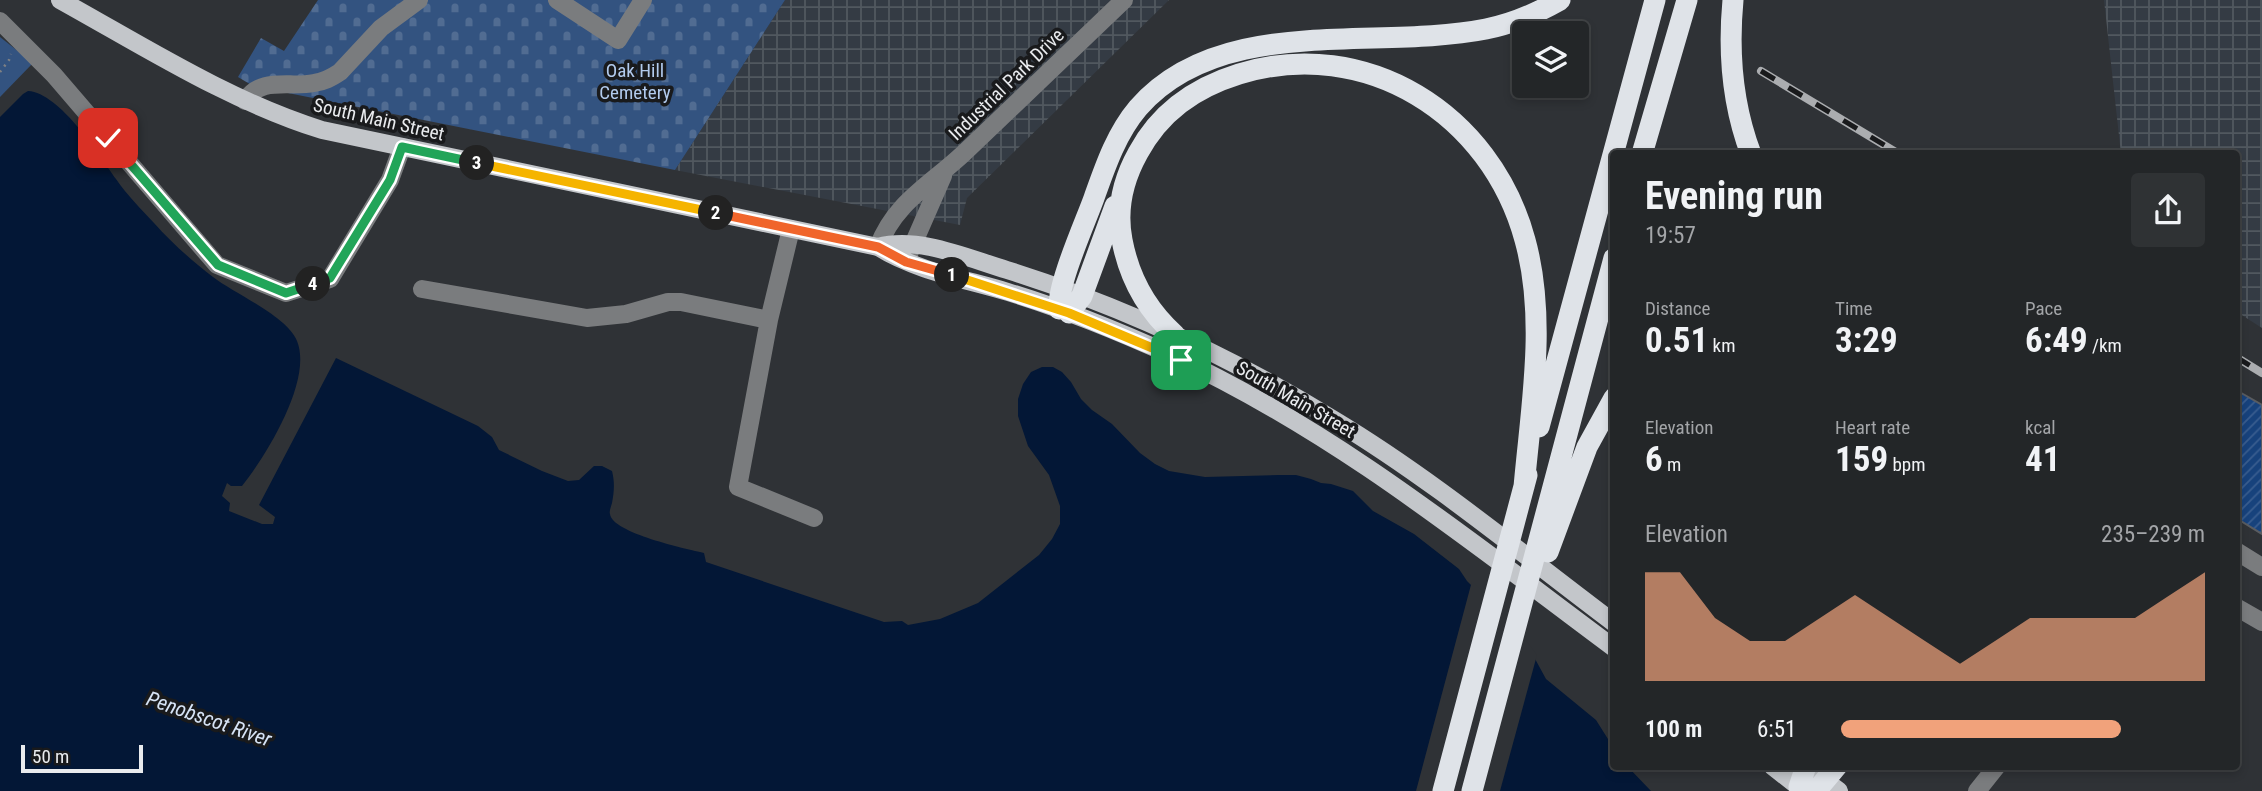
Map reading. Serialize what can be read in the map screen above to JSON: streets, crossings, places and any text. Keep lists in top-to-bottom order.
{
  "streets": {
    "main road": ["South Main Street"],
    "street": ["Industrial Park Drive"]
  },
  "crossings": [
    ["Industrial Park Drive", "South Main Street"]
  ],
  "water": ["Penobscot River"],
  "parks": ["Oak Hill Cemetery"],
  "scale_bar": "50 m",
  "page": {
    "pins": [
      "3",
      "2",
      "1",
      "4"
    ],
    "heading": ["Evening run", "19:57"],
    "stats": [
      ["Distance", "0.51 km"],
      ["Time", "3:29"],
      ["Pace", "6:49 /km"],
      ["Elevation", "6 m"],
      ["Heart rate", "159 bpm"],
      ["kcal", "41"]
    ],
    "chart": ["Elevation", "235–239 m"],
    "list": [
      {
        "name": "100 m",
        "note": "6:51"
      }
    ],
    "scale": "50 m"
  }
}
